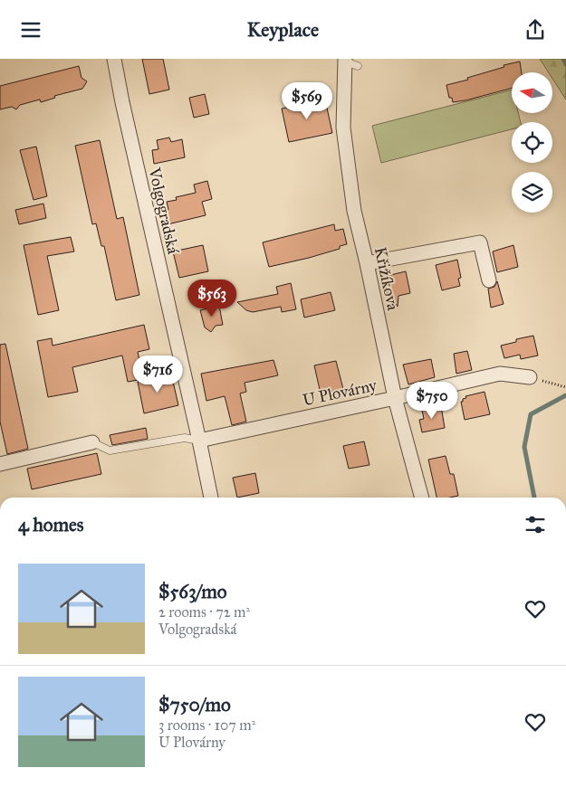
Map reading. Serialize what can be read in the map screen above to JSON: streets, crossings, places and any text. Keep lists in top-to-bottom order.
{
  "streets": {
    "street": ["Volgogradská", "Křižíkova", "U Plovárny"]
  },
  "crossings": [
    ["Volgogradská", "U Plovárny"],
    ["Křižíkova", "U Plovárny"]
  ],
  "north": "left",
  "page": {
    "header": "Keyplace",
    "price": [
      "$569",
      "$563",
      "$716",
      "$750"
    ],
    "heading": "4 homes",
    "list": [
      {
        "name": "$563/mo",
        "note": "2 rooms · 72 m² · Volgogradská"
      },
      {
        "name": "$750/mo",
        "note": "3 rooms · 107 m² · U Plovárny"
      }
    ]
  }
}
